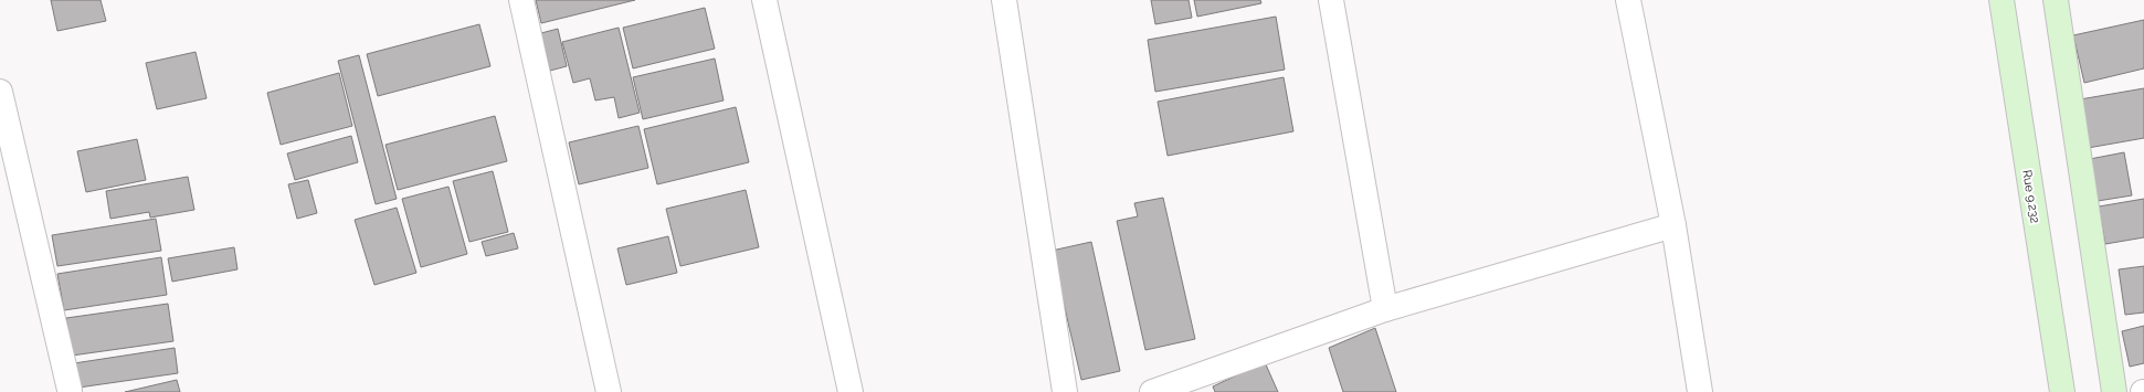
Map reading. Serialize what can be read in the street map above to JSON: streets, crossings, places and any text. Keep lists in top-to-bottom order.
{
  "streets": {
    "street": ["Rue 9.232"]
  }
}
